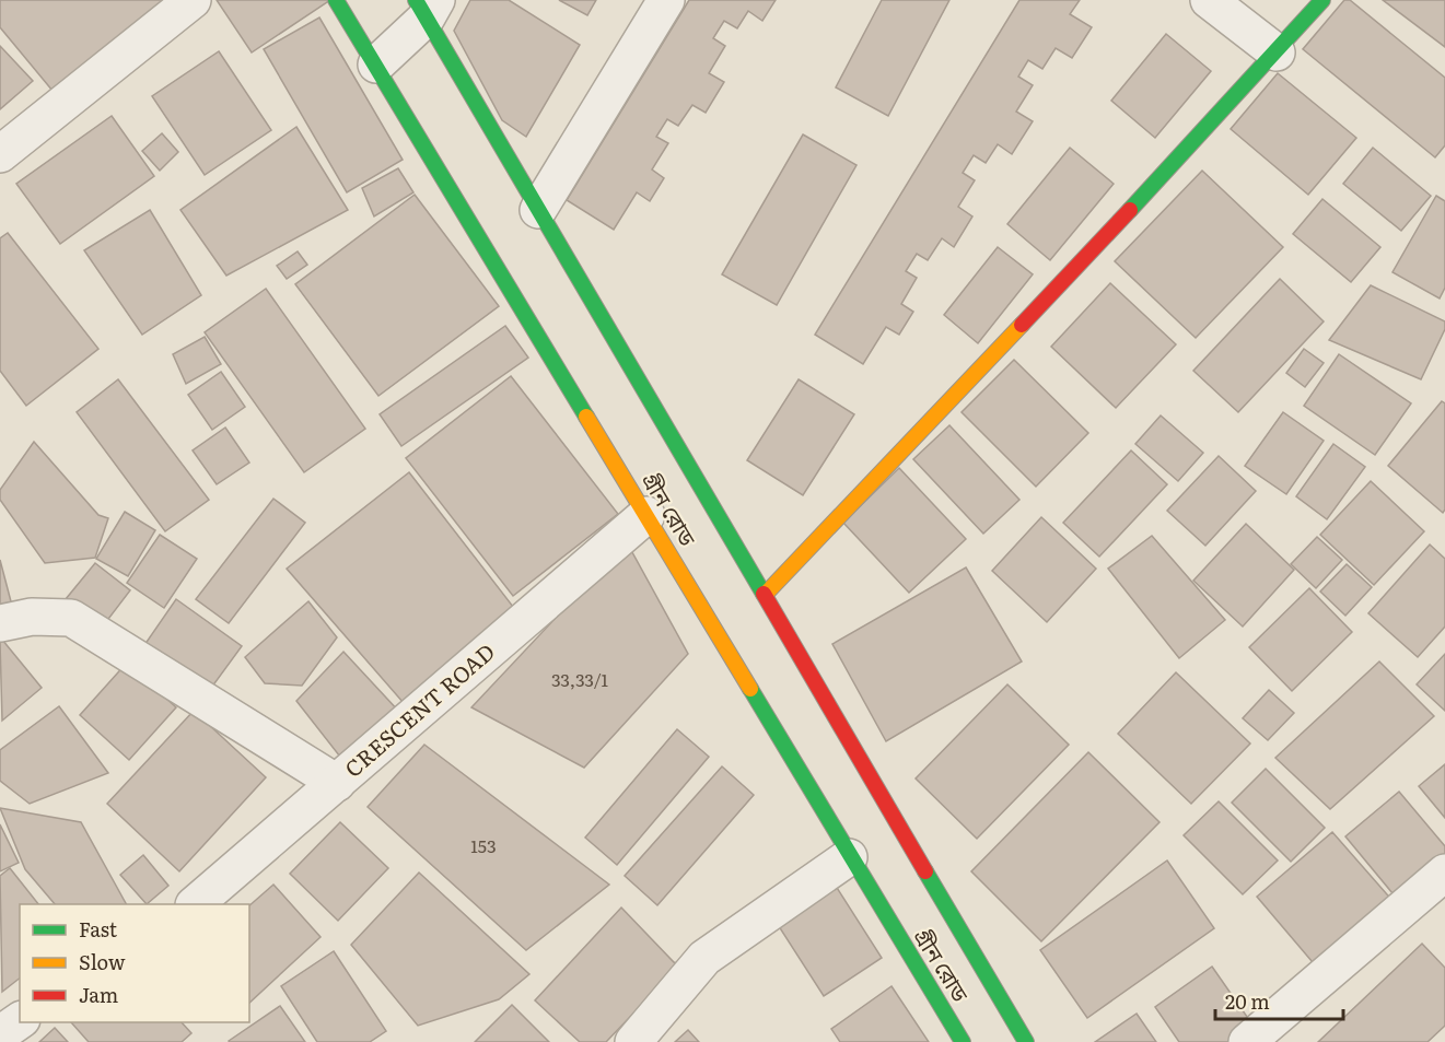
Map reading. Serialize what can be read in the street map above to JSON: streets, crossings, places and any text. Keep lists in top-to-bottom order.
{
  "streets": {
    "main road": ["গ্রীন রোড"],
    "street": ["CRESCENT ROAD"]
  },
  "crossings": [
    ["গ্রীন রোড", "CRESCENT ROAD"]
  ],
  "house_numbers": ["33,33/1", "153"],
  "legend": ["Fast", "Slow", "Jam"],
  "scale_bar": "20 m"
}
